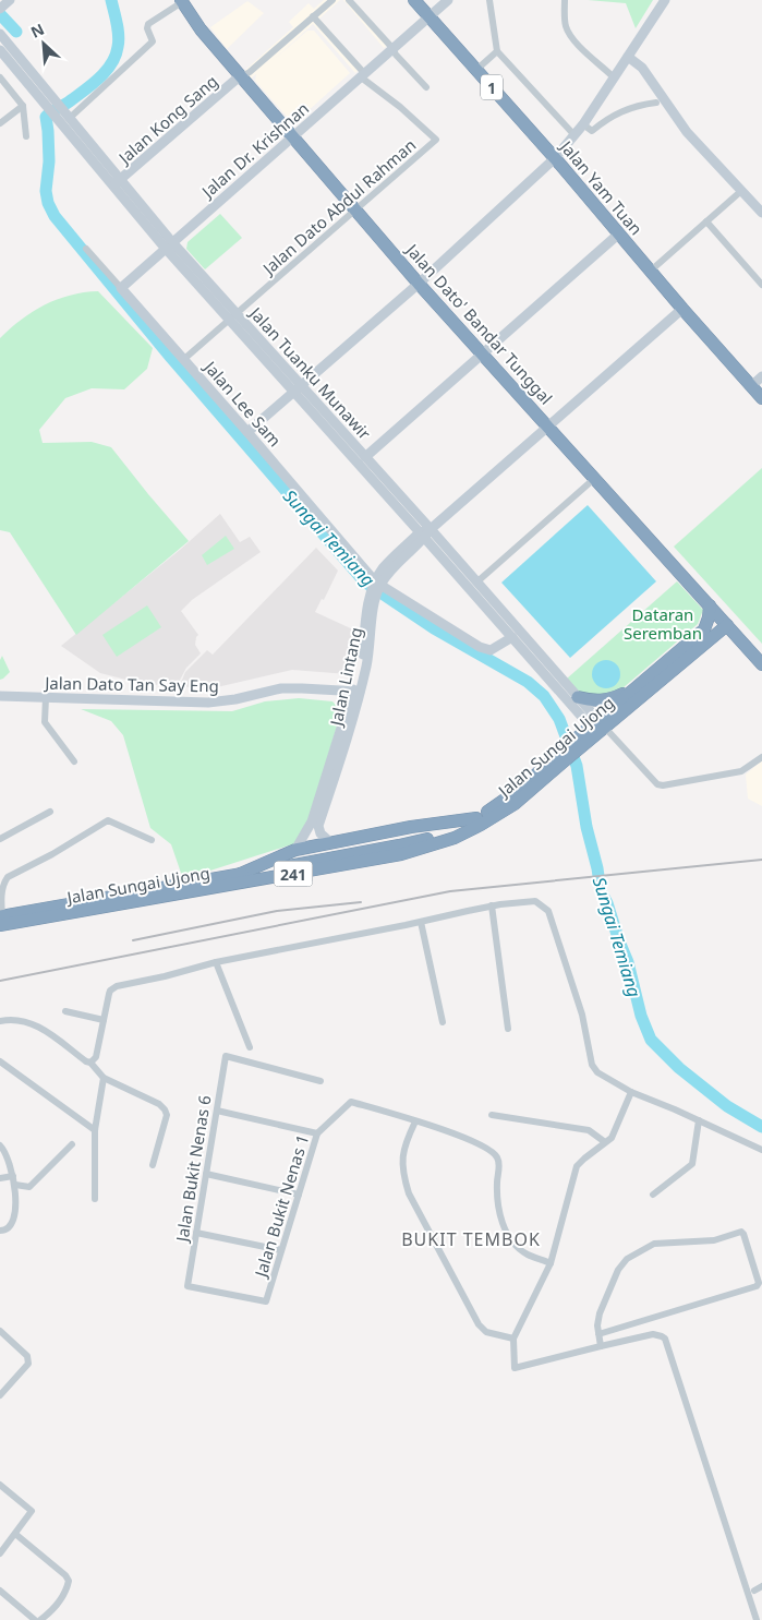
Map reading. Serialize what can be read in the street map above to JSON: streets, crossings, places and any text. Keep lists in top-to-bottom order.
{
  "streets": {
    "highway": [
      "1",
      "Jalan Yam Tuan",
      "Jalan Dato' Bandar Tunggal",
      "Jalan Sungai Ujong",
      "241"
    ],
    "main road": [
      "Jalan Kong Sang",
      "Jalan Dr. Krishnan",
      "Jalan Tuanku Munawir",
      "Jalan Lee Sam",
      "Jalan Lintang",
      "Jalan Dato Tan Say Eng"
    ],
    "street": ["Jalan Dato Abdul Rahman", "Jalan Bukit Nenas 6", "Jalan Bukit Nenas 1"]
  },
  "crossings": [
    ["Jalan Kong Sang", "Jalan Dato' Bandar Tunggal"],
    ["Jalan Kong Sang", "Jalan Tuanku Munawir"],
    ["Jalan Dr. Krishnan", "Jalan Yam Tuan"],
    ["Jalan Dr. Krishnan", "Jalan Dato Abdul Rahman"],
    ["Jalan Dr. Krishnan", "Jalan Dato' Bandar Tunggal"],
    ["Jalan Dr. Krishnan", "Jalan Tuanku Munawir"],
    ["Jalan Yam Tuan", "Jalan Lintang"],
    ["Jalan Dato Abdul Rahman", "Jalan Dato' Bandar Tunggal"],
    ["Jalan Dato Abdul Rahman", "Jalan Tuanku Munawir"],
    ["Jalan Dato Abdul Rahman", "Jalan Lee Sam"],
    ["Jalan Dato' Bandar Tunggal", "Jalan Lintang"],
    ["Jalan Dato' Bandar Tunggal", "Jalan Sungai Ujong"],
    ["Jalan Tuanku Munawir", "Jalan Lee Sam"],
    ["Jalan Tuanku Munawir", "Jalan Lintang"],
    ["Jalan Tuanku Munawir", "Jalan Sungai Ujong"],
    ["Jalan Lee Sam", "Jalan Lintang"],
    ["Jalan Lintang", "Jalan Dato Tan Say Eng"],
    ["Jalan Bukit Nenas 6", "Jalan Bukit Nenas 1"]
  ],
  "districts": ["BUKIT TEMBOK"],
  "water": ["Sungai Temiang"],
  "parks": ["Dataran Seremban"],
  "north": "top left"
}
